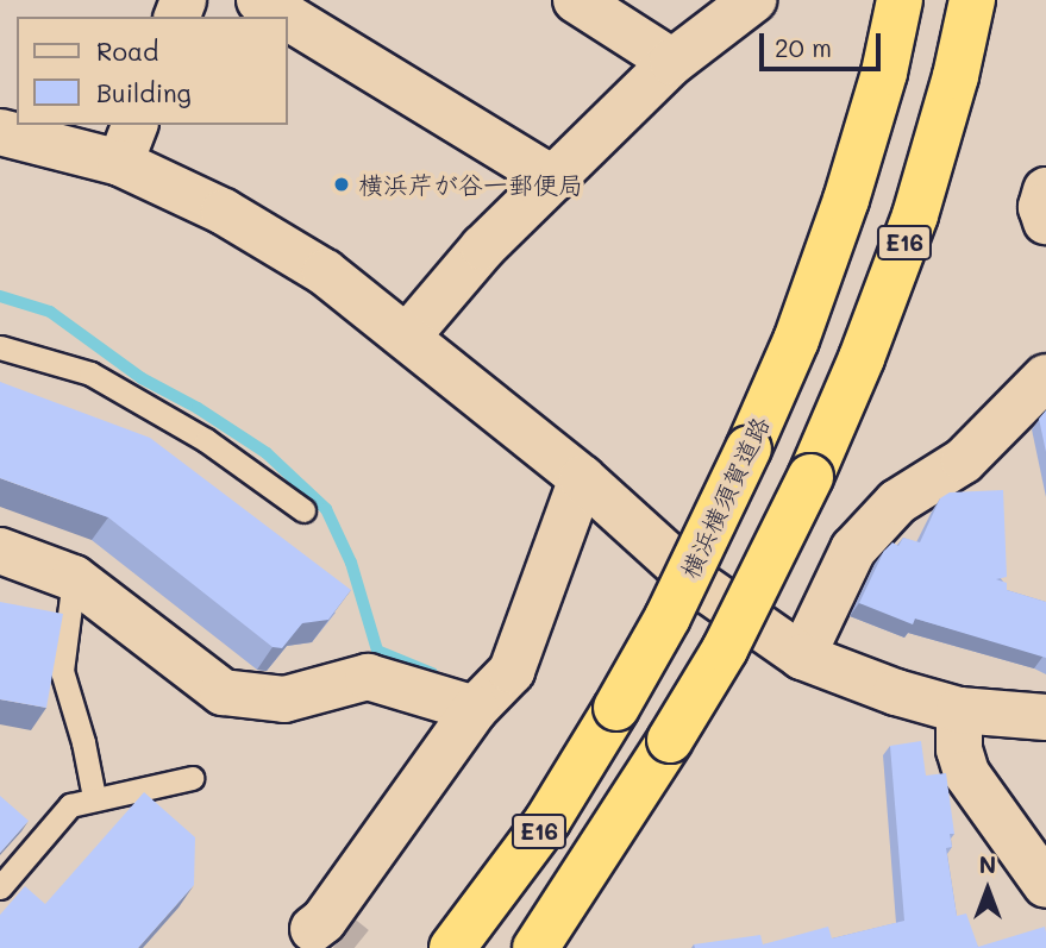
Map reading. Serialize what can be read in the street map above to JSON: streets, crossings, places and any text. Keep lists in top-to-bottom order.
{
  "streets": {
    "highway": ["E16", "横浜横須賀道路"]
  },
  "places": ["横浜芹が谷一郵便局"],
  "legend": ["Road", "Building"],
  "scale_bar": "20 m",
  "north": "top"
}
